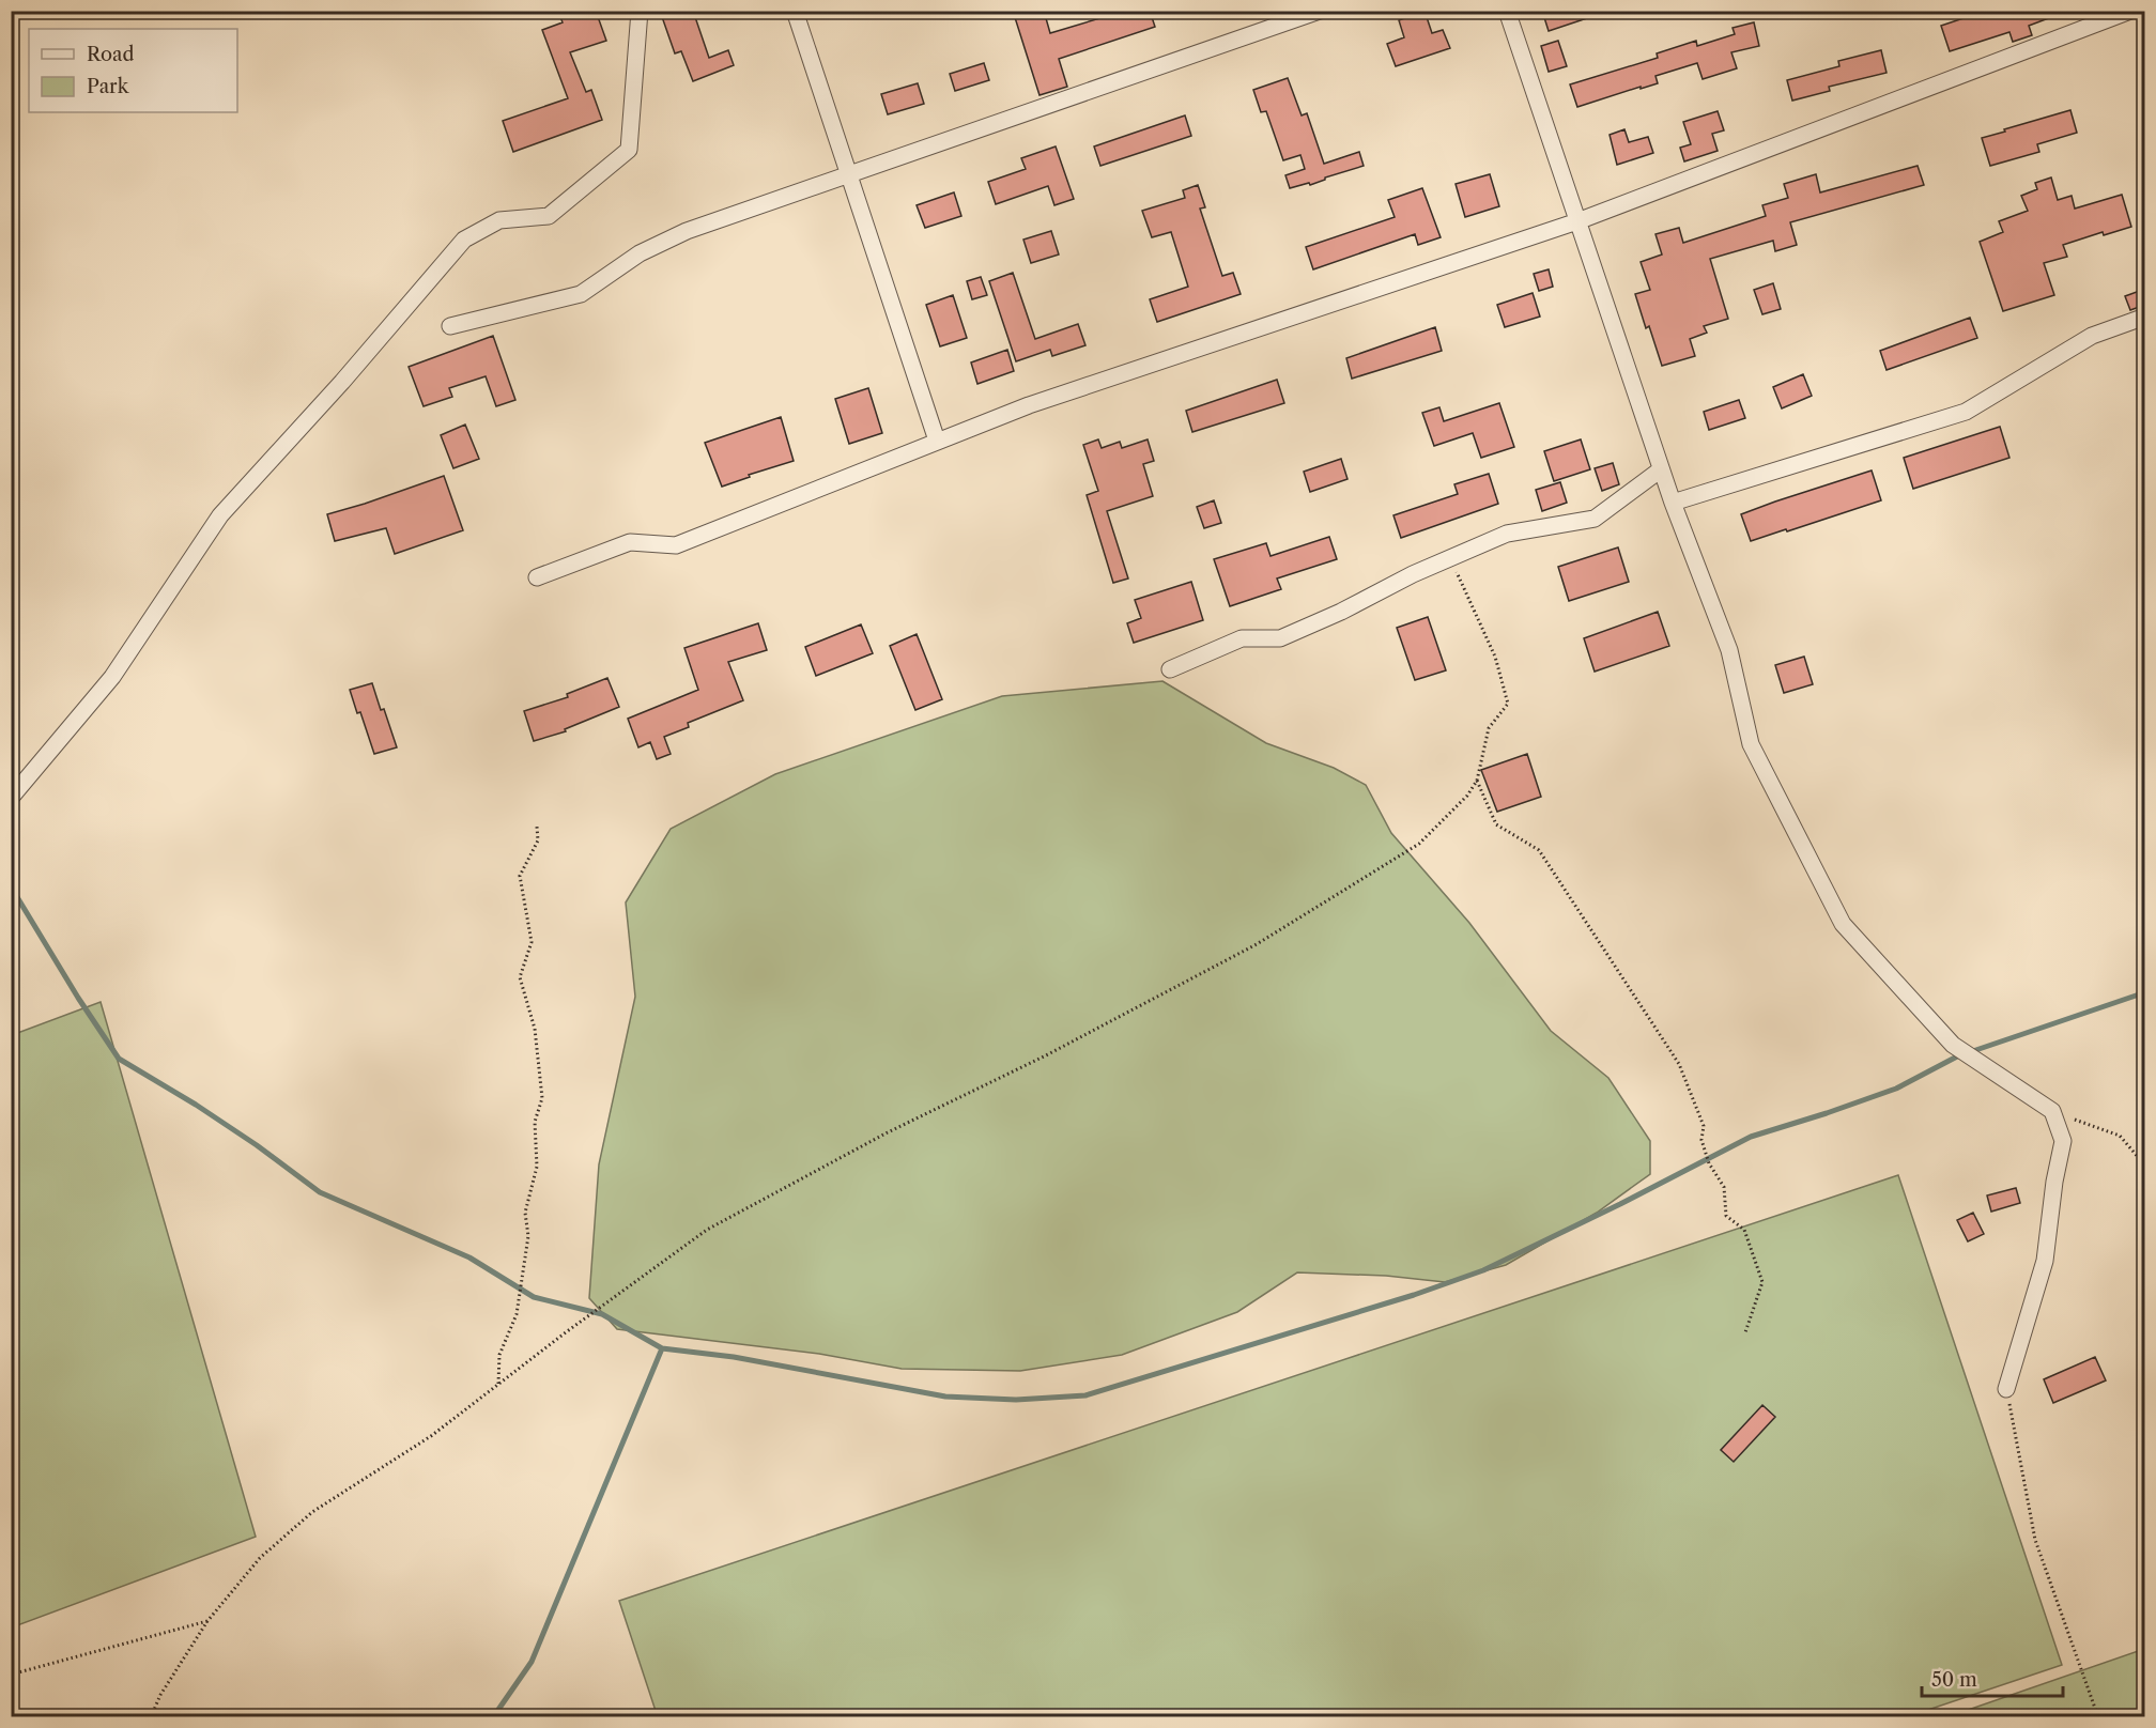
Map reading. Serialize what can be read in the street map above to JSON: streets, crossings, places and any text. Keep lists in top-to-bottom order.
{
  "legend": ["Road", "Park"],
  "scale_bar": "50 m"
}
